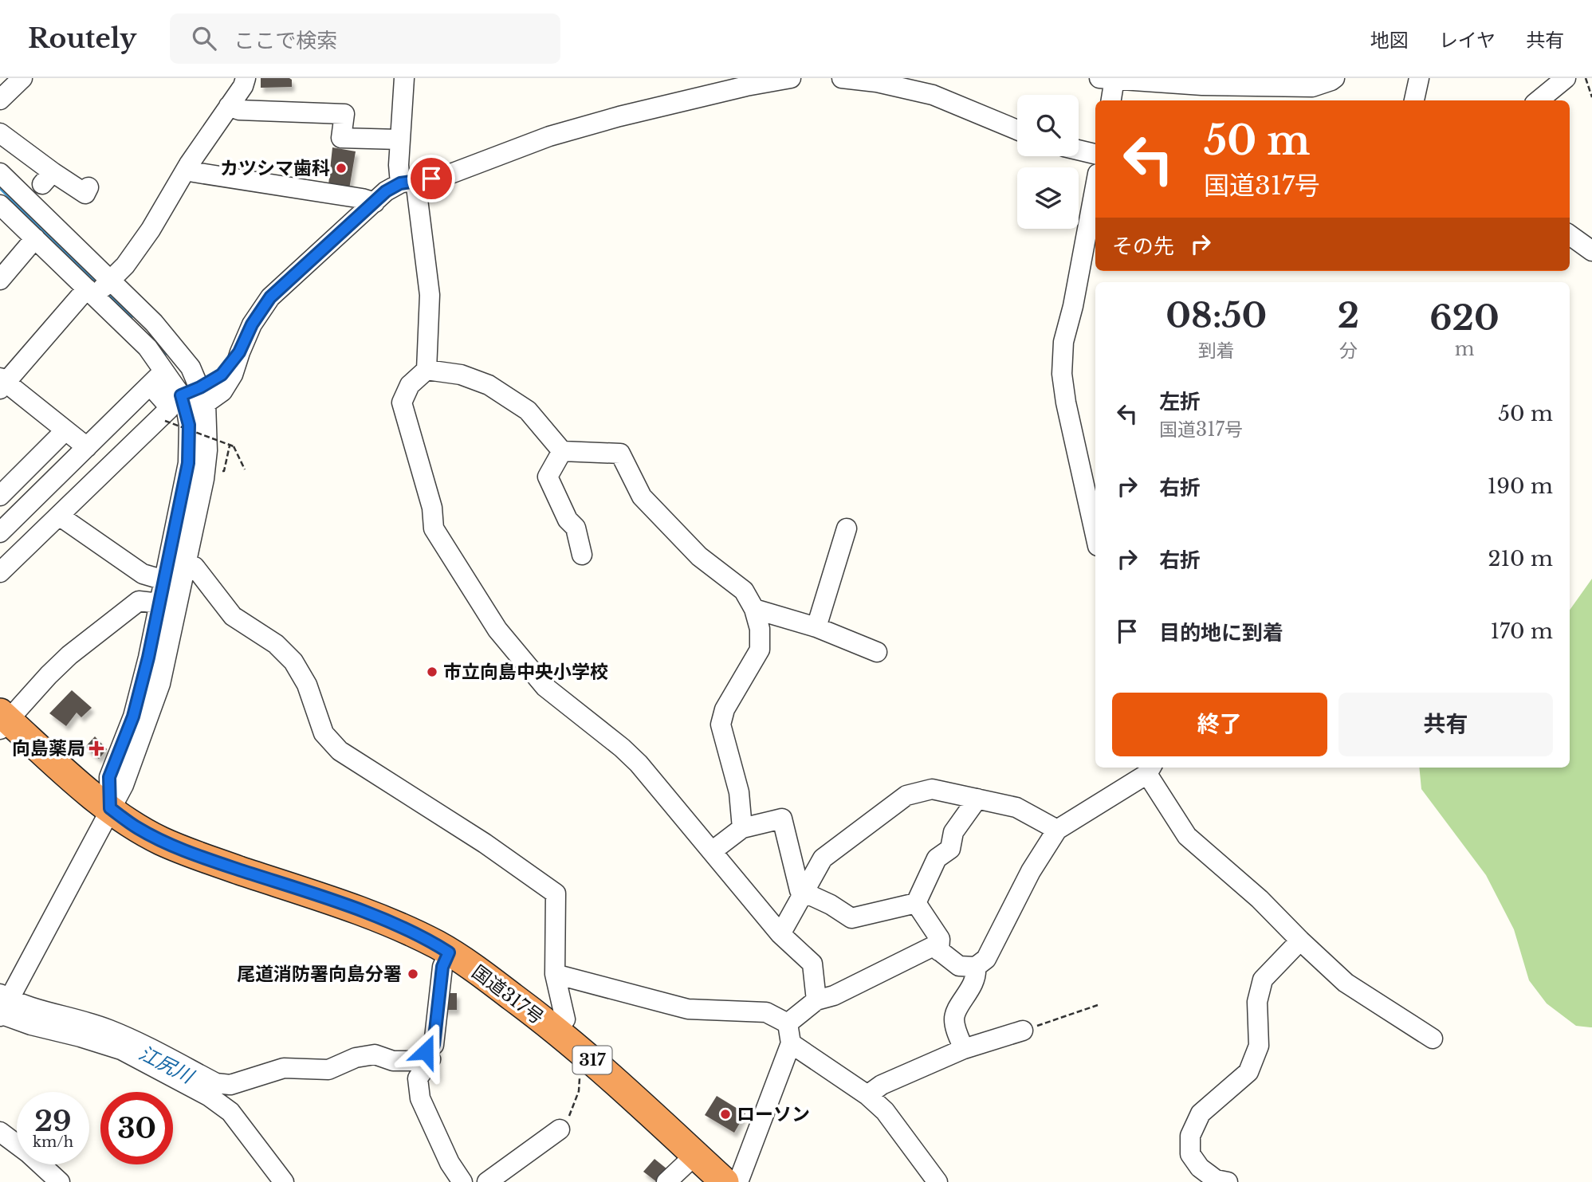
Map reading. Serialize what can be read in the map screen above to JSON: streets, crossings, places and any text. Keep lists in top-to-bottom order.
{
  "streets": {
    "highway": ["国道317号", "317"]
  },
  "water": ["江尻川"],
  "places": {
    "other": [
      "カツシマ歯科",
      "市立向島中央小学校",
      "尾道消防署向島分署",
      "ローソン"
    ],
    "health": ["向島薬局"]
  },
  "page": {
    "header": "Routely",
    "search": "ここで検索",
    "nav": ["地図", "レイヤ", "共有"],
    "turn": ["50 m", "国道317号"],
    "then": "その先",
    "eta": [
      "08:50",
      "到着",
      "2",
      "分",
      "620",
      "m"
    ],
    "list": [
      {
        "name": "左折",
        "note": "国道317号",
        "value": "50 m"
      },
      {
        "name": "右折",
        "value": "190 m"
      },
      {
        "name": "右折",
        "value": "210 m"
      },
      {
        "name": "目的地に到着",
        "value": "170 m"
      }
    ],
    "buttons": ["終了", "共有"],
    "speed": "29 km/h",
    "limit": "30"
  }
}
